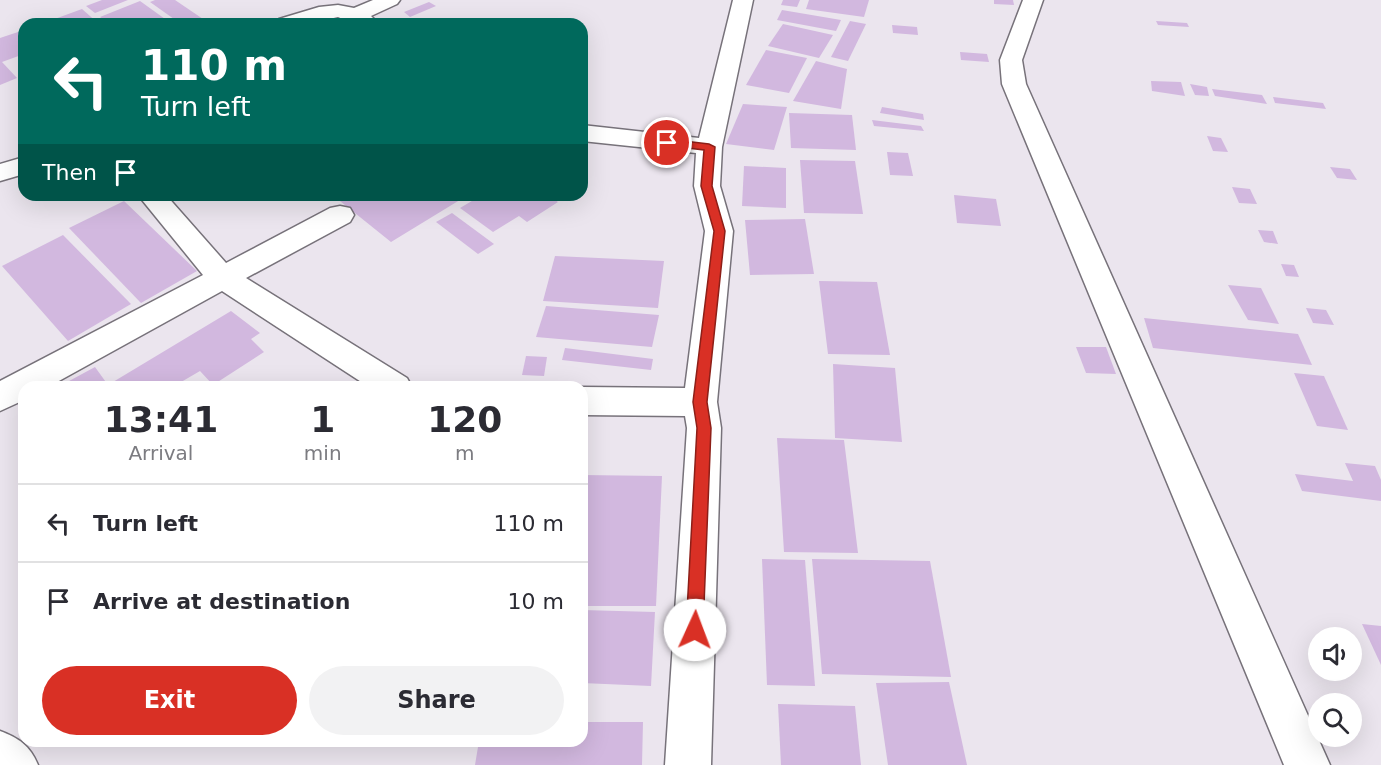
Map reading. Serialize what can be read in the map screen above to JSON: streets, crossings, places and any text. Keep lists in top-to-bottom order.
{
  "page": {
    "turn": ["110 m", "Turn left"],
    "then": "Then",
    "eta": [
      "13:41",
      "Arrival",
      "1",
      "min",
      "120",
      "m"
    ],
    "list": [
      {
        "name": "Turn left",
        "value": "110 m"
      },
      {
        "name": "Arrive at destination",
        "value": "10 m"
      }
    ],
    "buttons": ["Exit", "Share"]
  }
}
